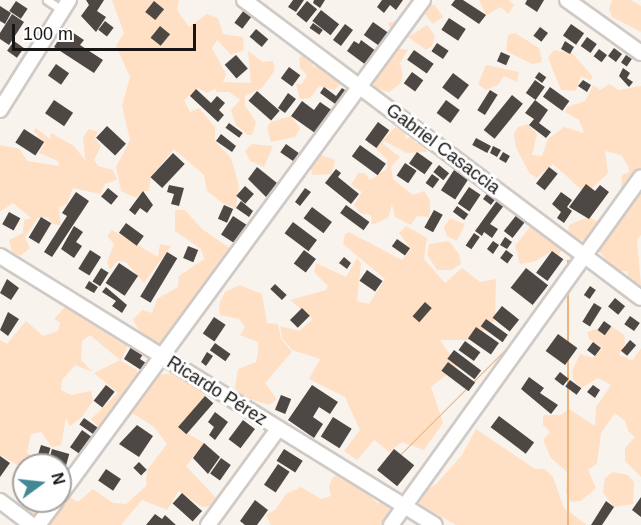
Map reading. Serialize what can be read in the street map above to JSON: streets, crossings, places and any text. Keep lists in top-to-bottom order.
{
  "streets": {
    "street": ["Gabriel Casaccia", "Ricardo Pérez"]
  },
  "scale_bar": "100 m",
  "north": "right"
}
